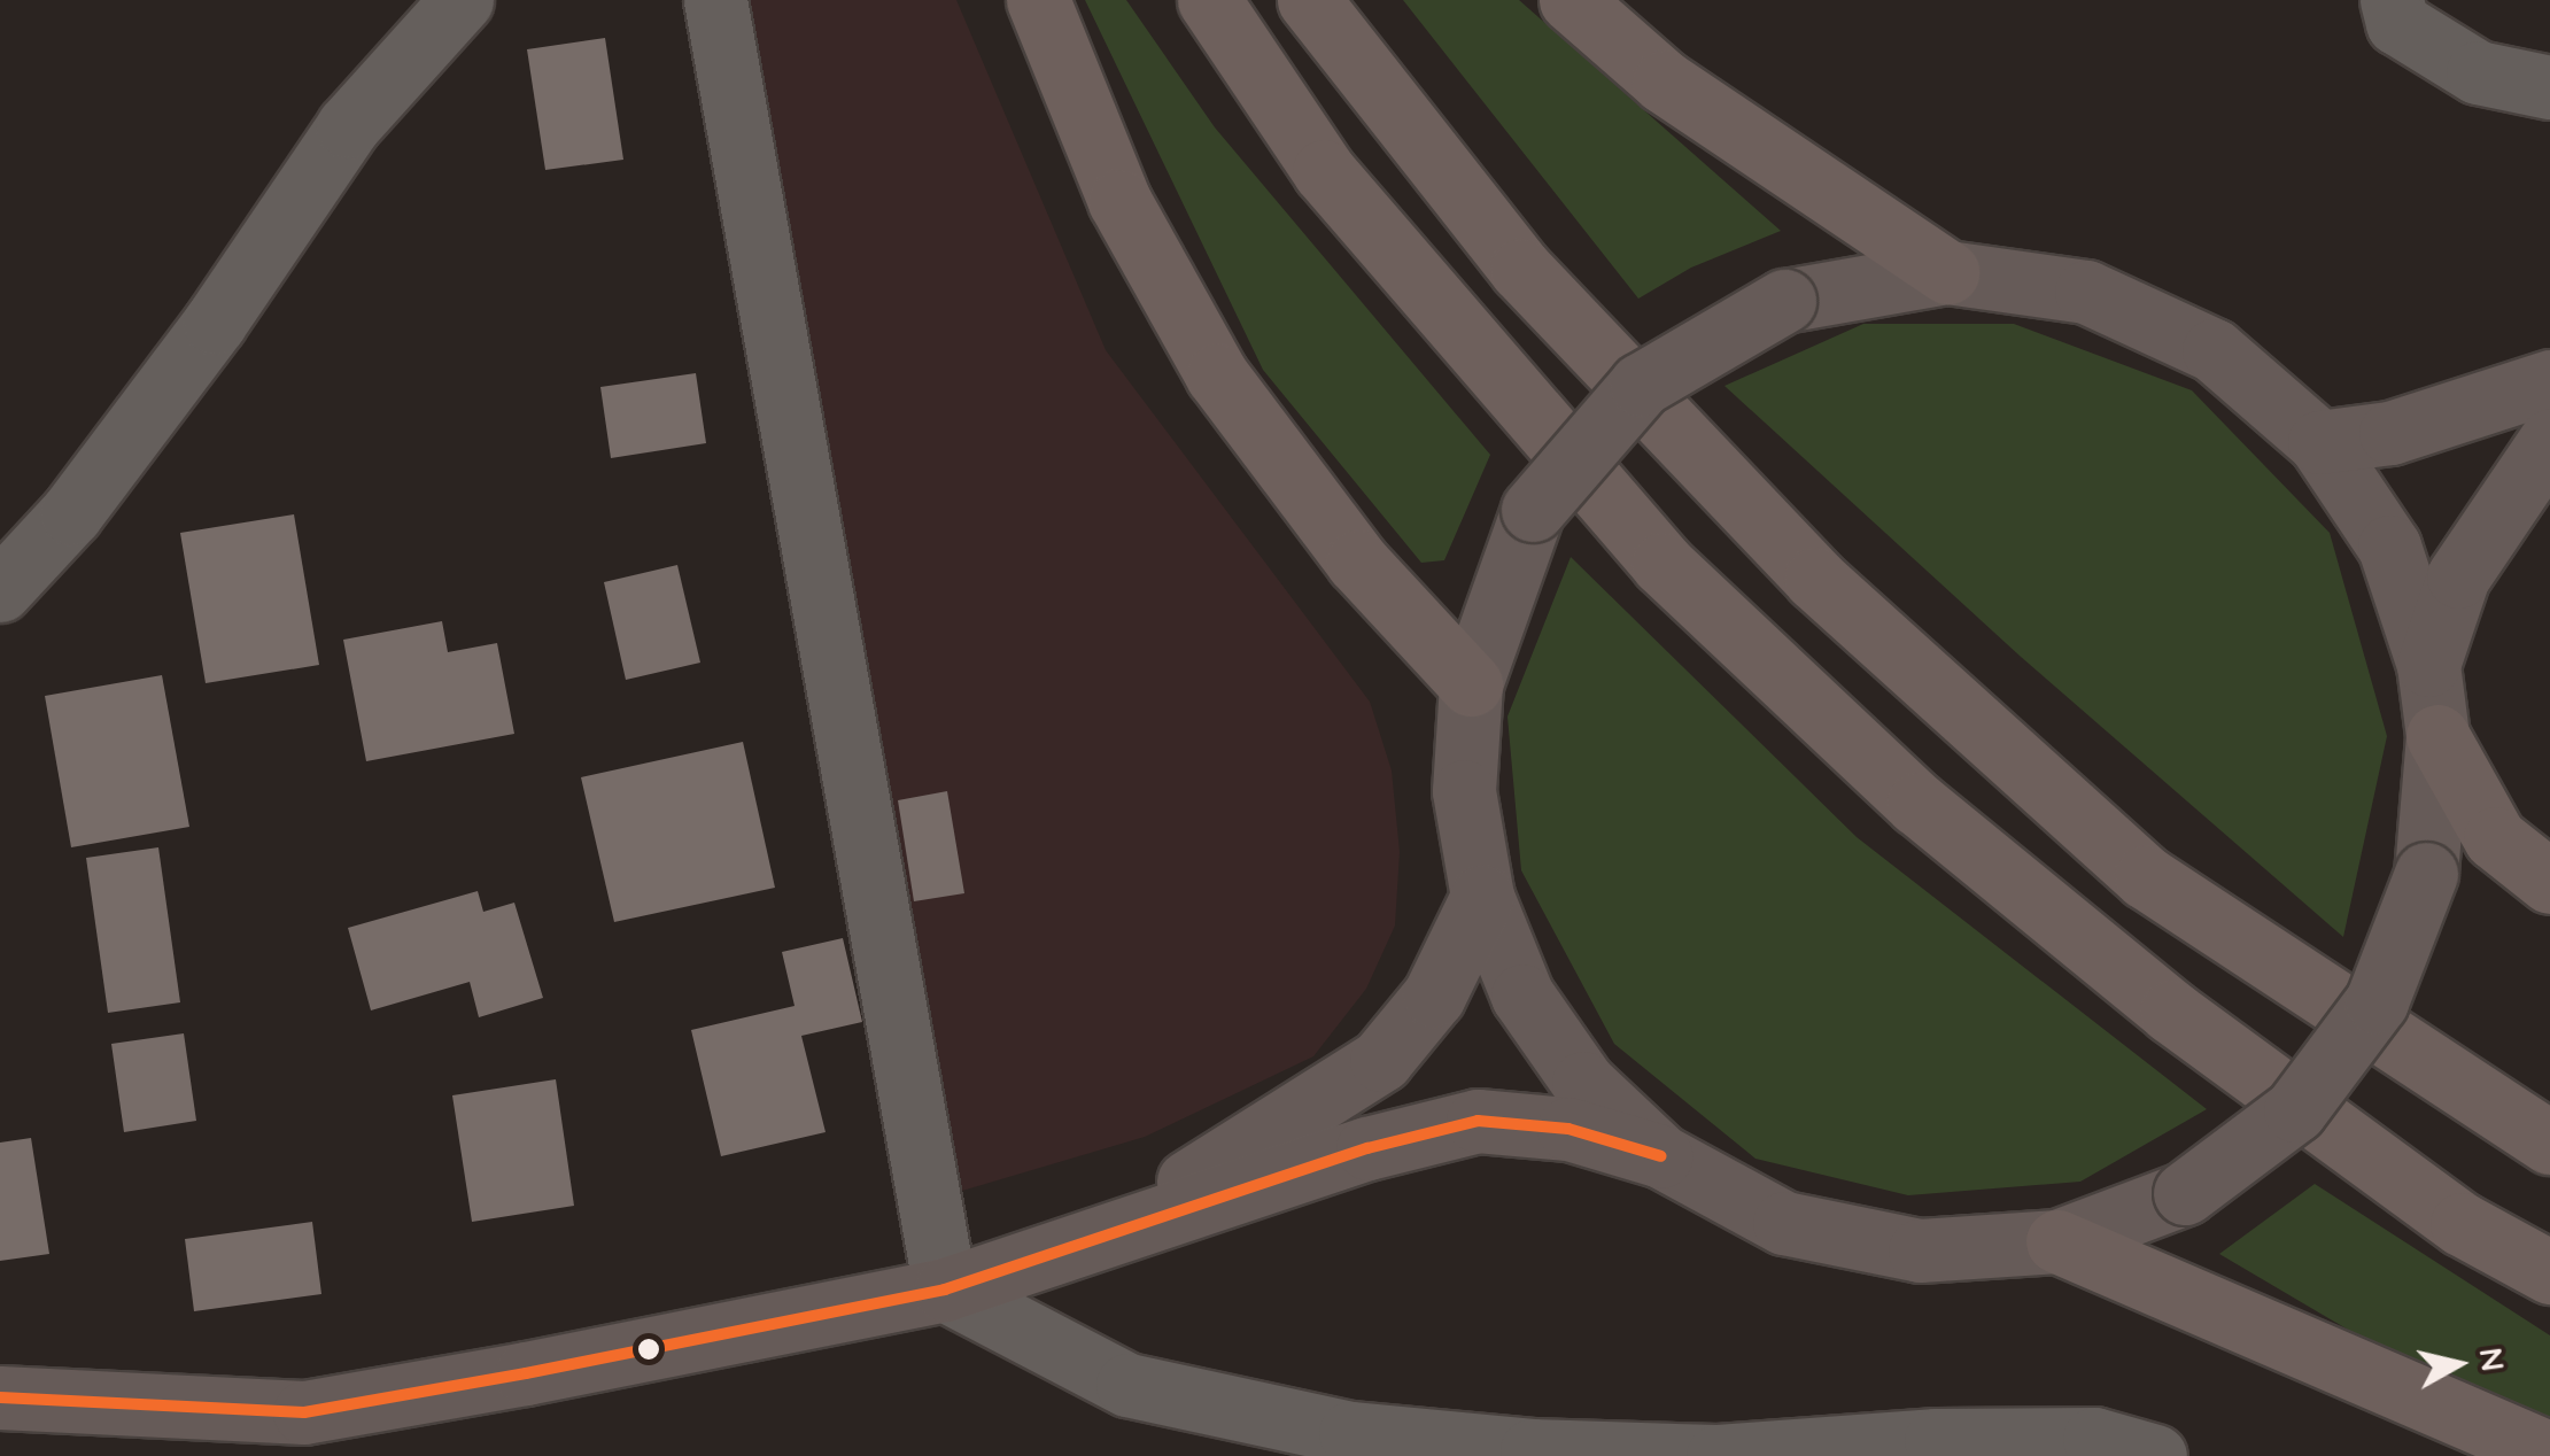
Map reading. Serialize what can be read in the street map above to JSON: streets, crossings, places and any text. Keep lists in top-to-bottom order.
{
  "north": "right"
}
